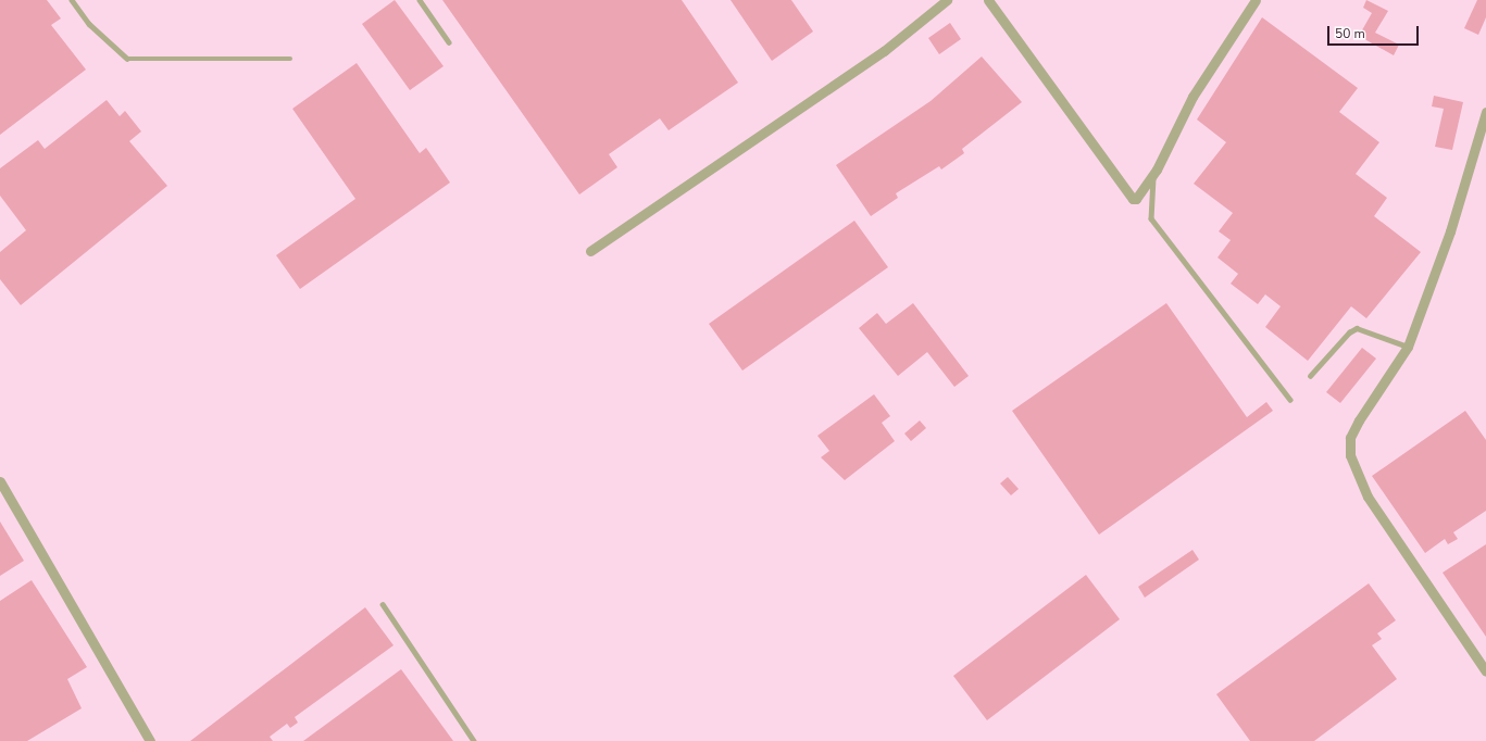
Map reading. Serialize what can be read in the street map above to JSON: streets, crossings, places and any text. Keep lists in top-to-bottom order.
{
  "scale_bar": "50 m"
}
